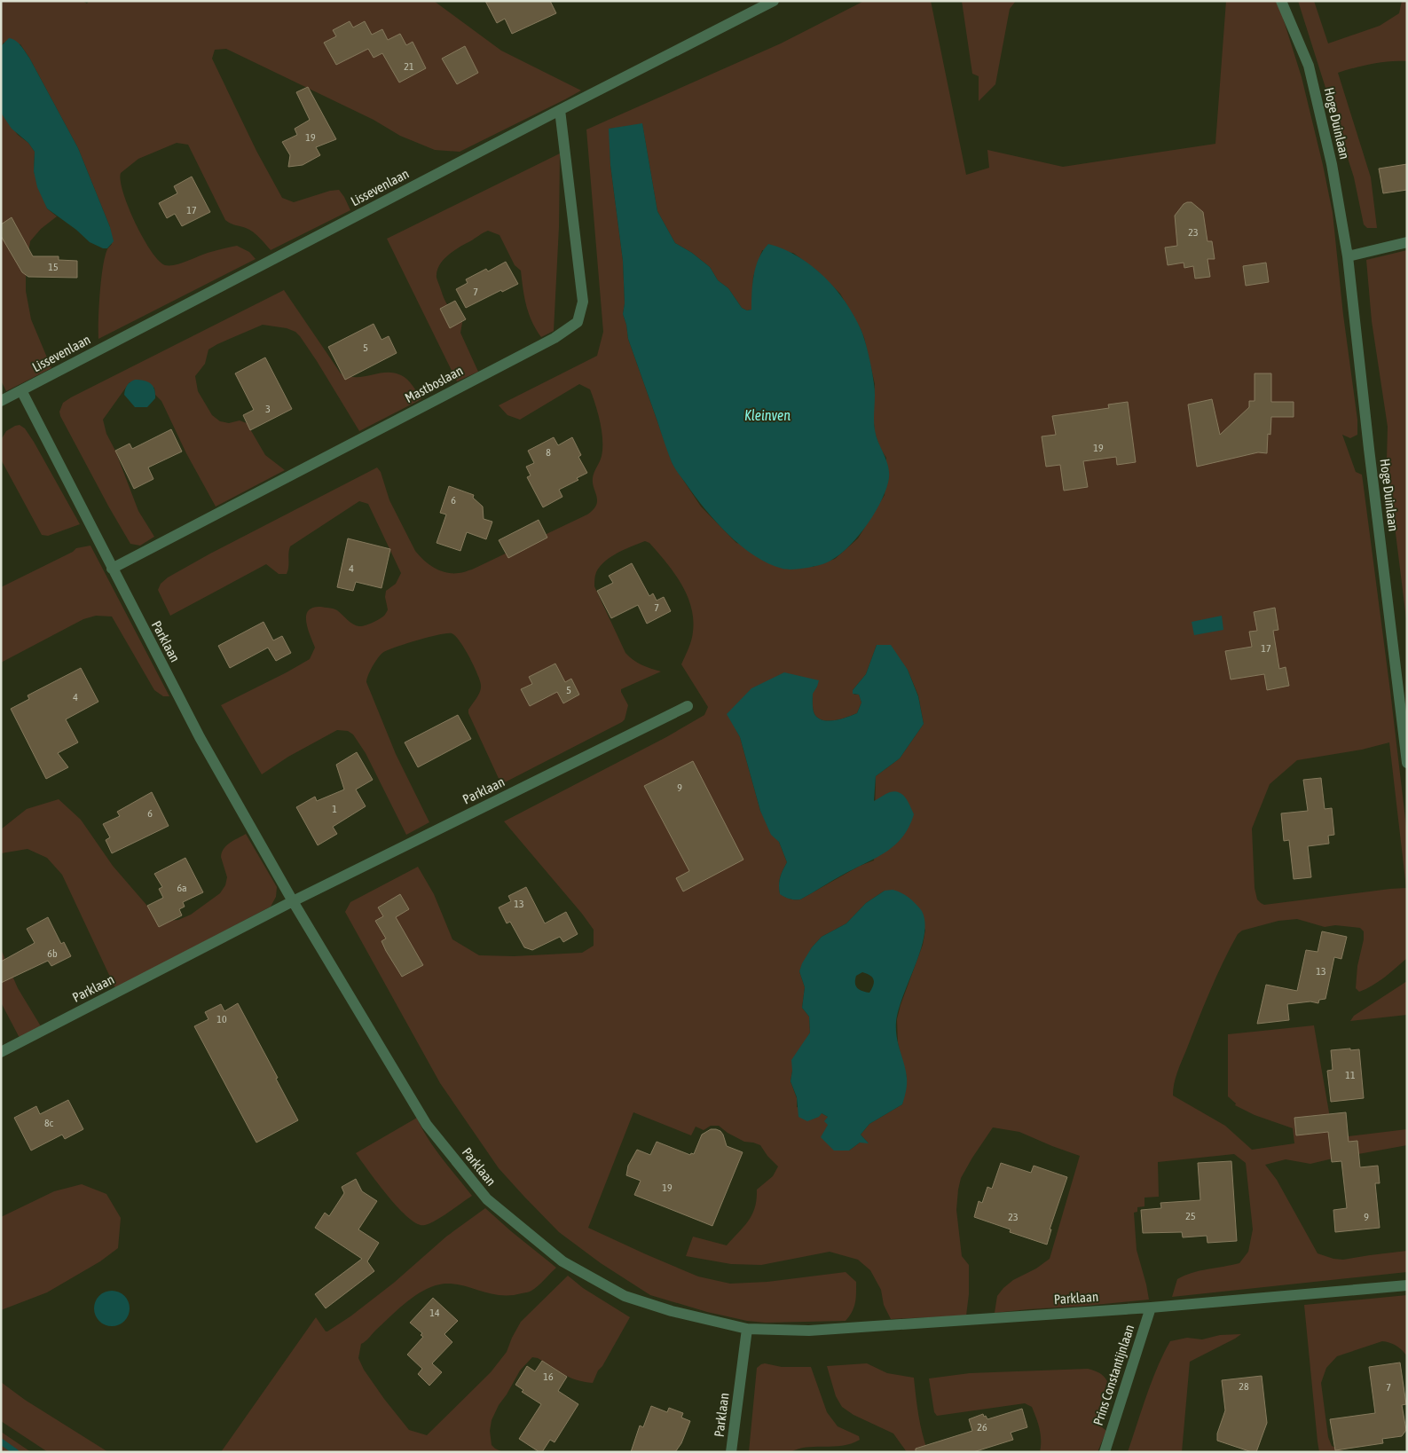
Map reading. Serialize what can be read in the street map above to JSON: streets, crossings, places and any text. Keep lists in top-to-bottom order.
{
  "streets": {
    "street": [
      "Hoge Duinlaan",
      "Lissevenlaan",
      "Mastboslaan",
      "Parklaan",
      "Prins Constantijnlaan"
    ]
  },
  "crossings": [
    ["Lissevenlaan", "Mastboslaan"],
    ["Lissevenlaan", "Parklaan"],
    ["Mastboslaan", "Parklaan"],
    ["Parklaan", "Prins Constantijnlaan"]
  ],
  "water": ["Kleinven"],
  "house_numbers": [
    "21",
    "19",
    "17",
    "23",
    "15",
    "7",
    "5",
    "3",
    "19",
    "8",
    "6",
    "4",
    "7",
    "17",
    "5",
    "4",
    "9",
    "1",
    "6",
    "6a",
    "13",
    "6b",
    "13",
    "10",
    "11",
    "8c",
    "19",
    "25",
    "23",
    "9",
    "14",
    "16",
    "28",
    "7",
    "26"
  ]
}
